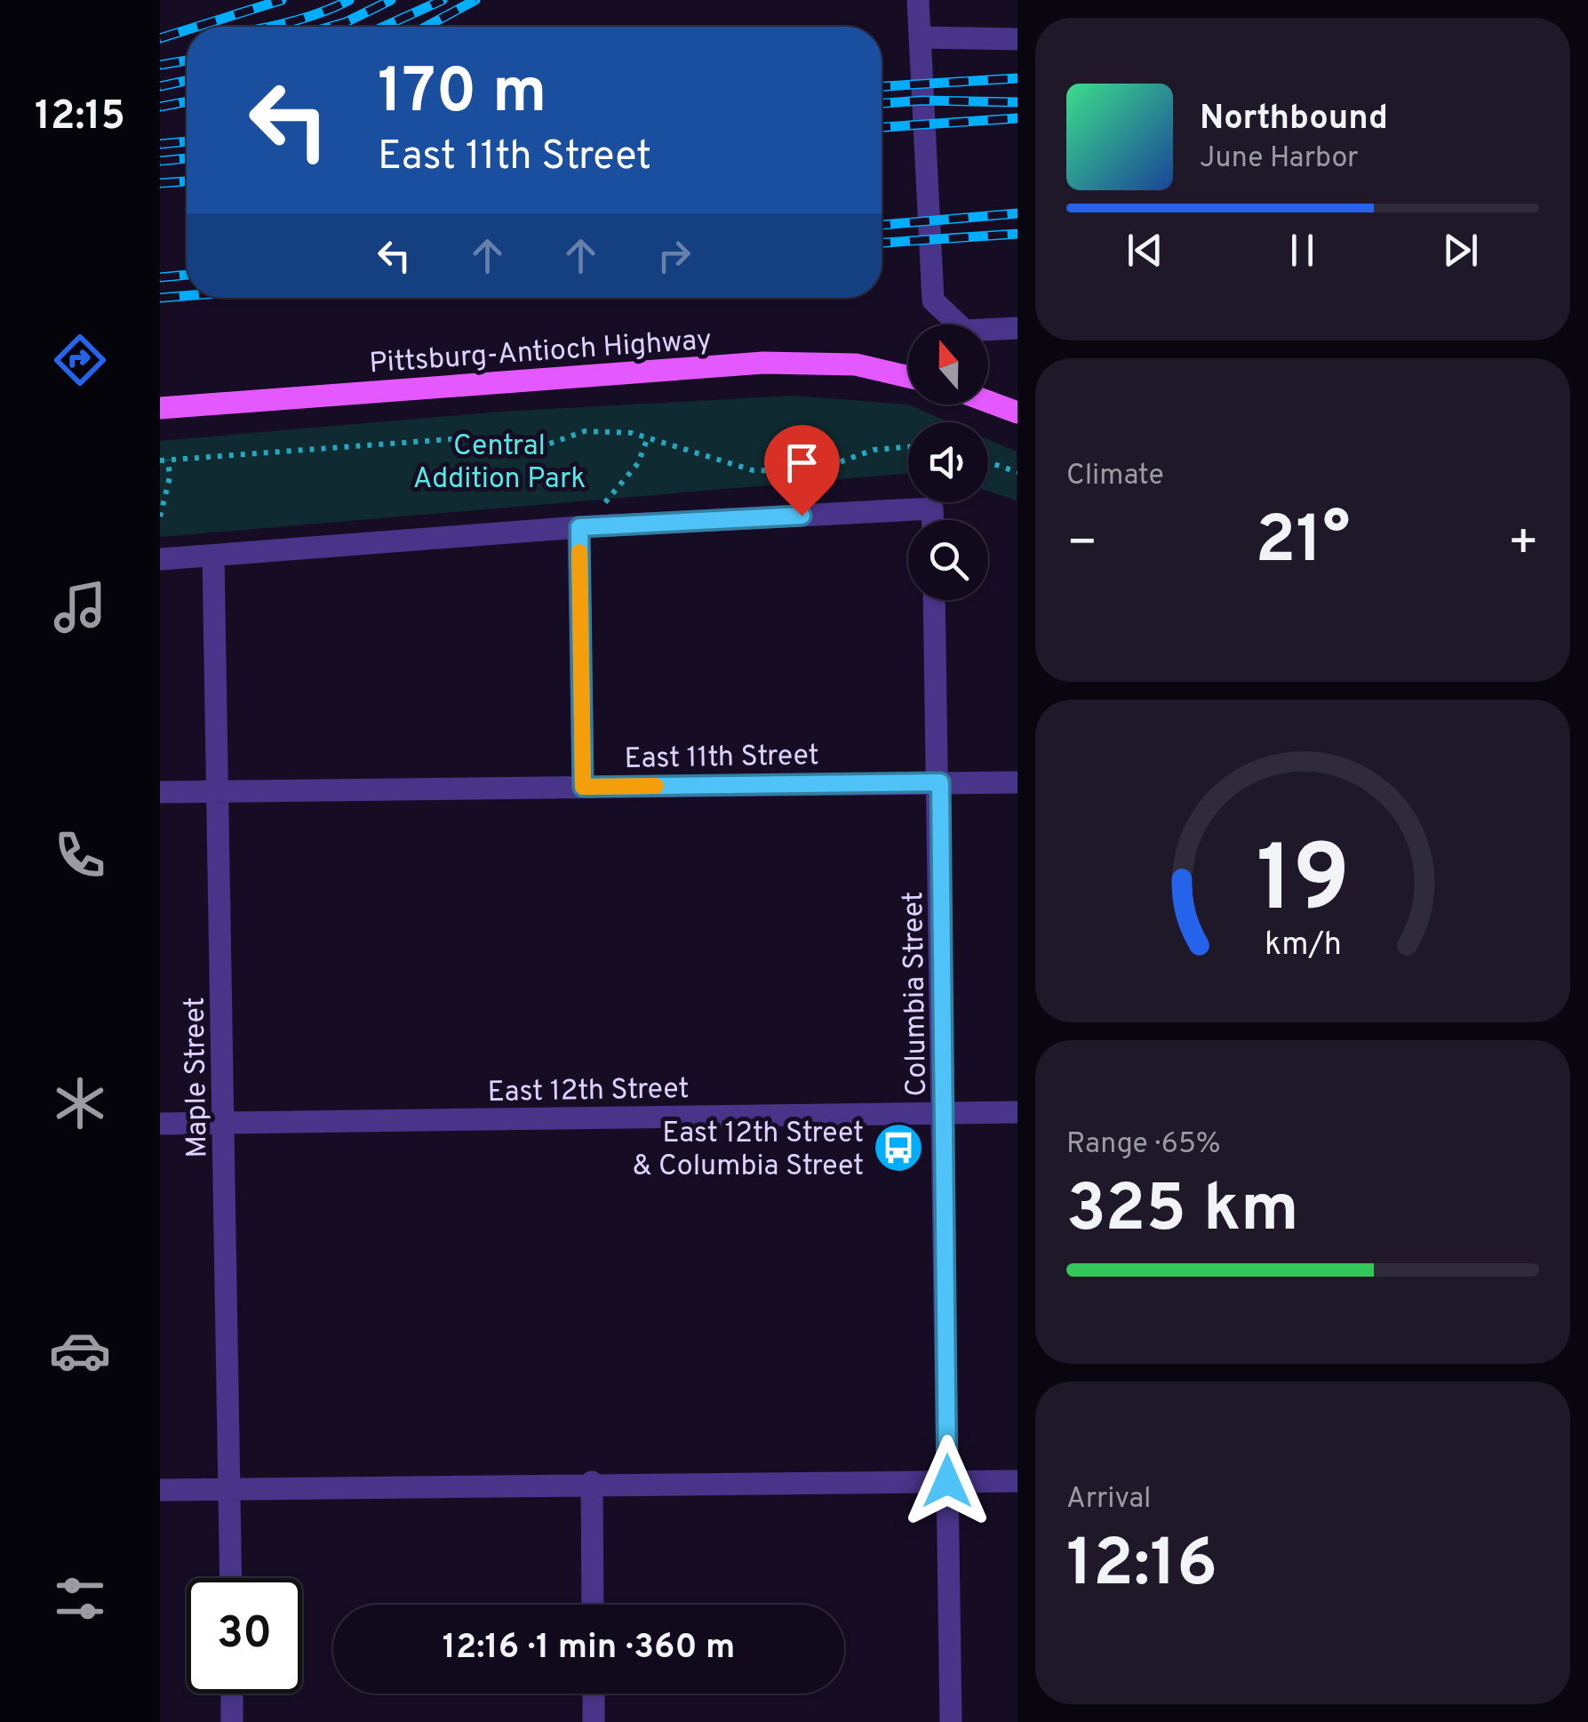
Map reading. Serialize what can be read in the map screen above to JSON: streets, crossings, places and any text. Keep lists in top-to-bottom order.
{
  "streets": {
    "main road": ["Pittsburg-Antioch Highway"],
    "street": [
      "East 11th Street",
      "Columbia Street",
      "Maple Street",
      "East 12th Street"
    ]
  },
  "crossings": [
    ["East 11th Street", "Columbia Street"],
    ["East 11th Street", "Maple Street"],
    ["Columbia Street", "East 12th Street"],
    ["Maple Street", "East 12th Street"]
  ],
  "parks": ["Central Addition Park"],
  "places": {
    "bus stop": ["East 12th Street & Columbia Street"]
  },
  "north": "top",
  "page": {
    "tabs": "12:15",
    "turn": ["170 m", "East 11th Street"],
    "song": ["Northbound", "June Harbor"],
    "tile": [
      "Climate",
      ["Range · 65%", "325 km"],
      ["Arrival", "12:16"]
    ],
    "heat": ["−", "21°", "+"],
    "limit": "30",
    "trip": "12:16 · 1 min · 360 m",
    "gauge": ["19", "km/h"]
  }
}
